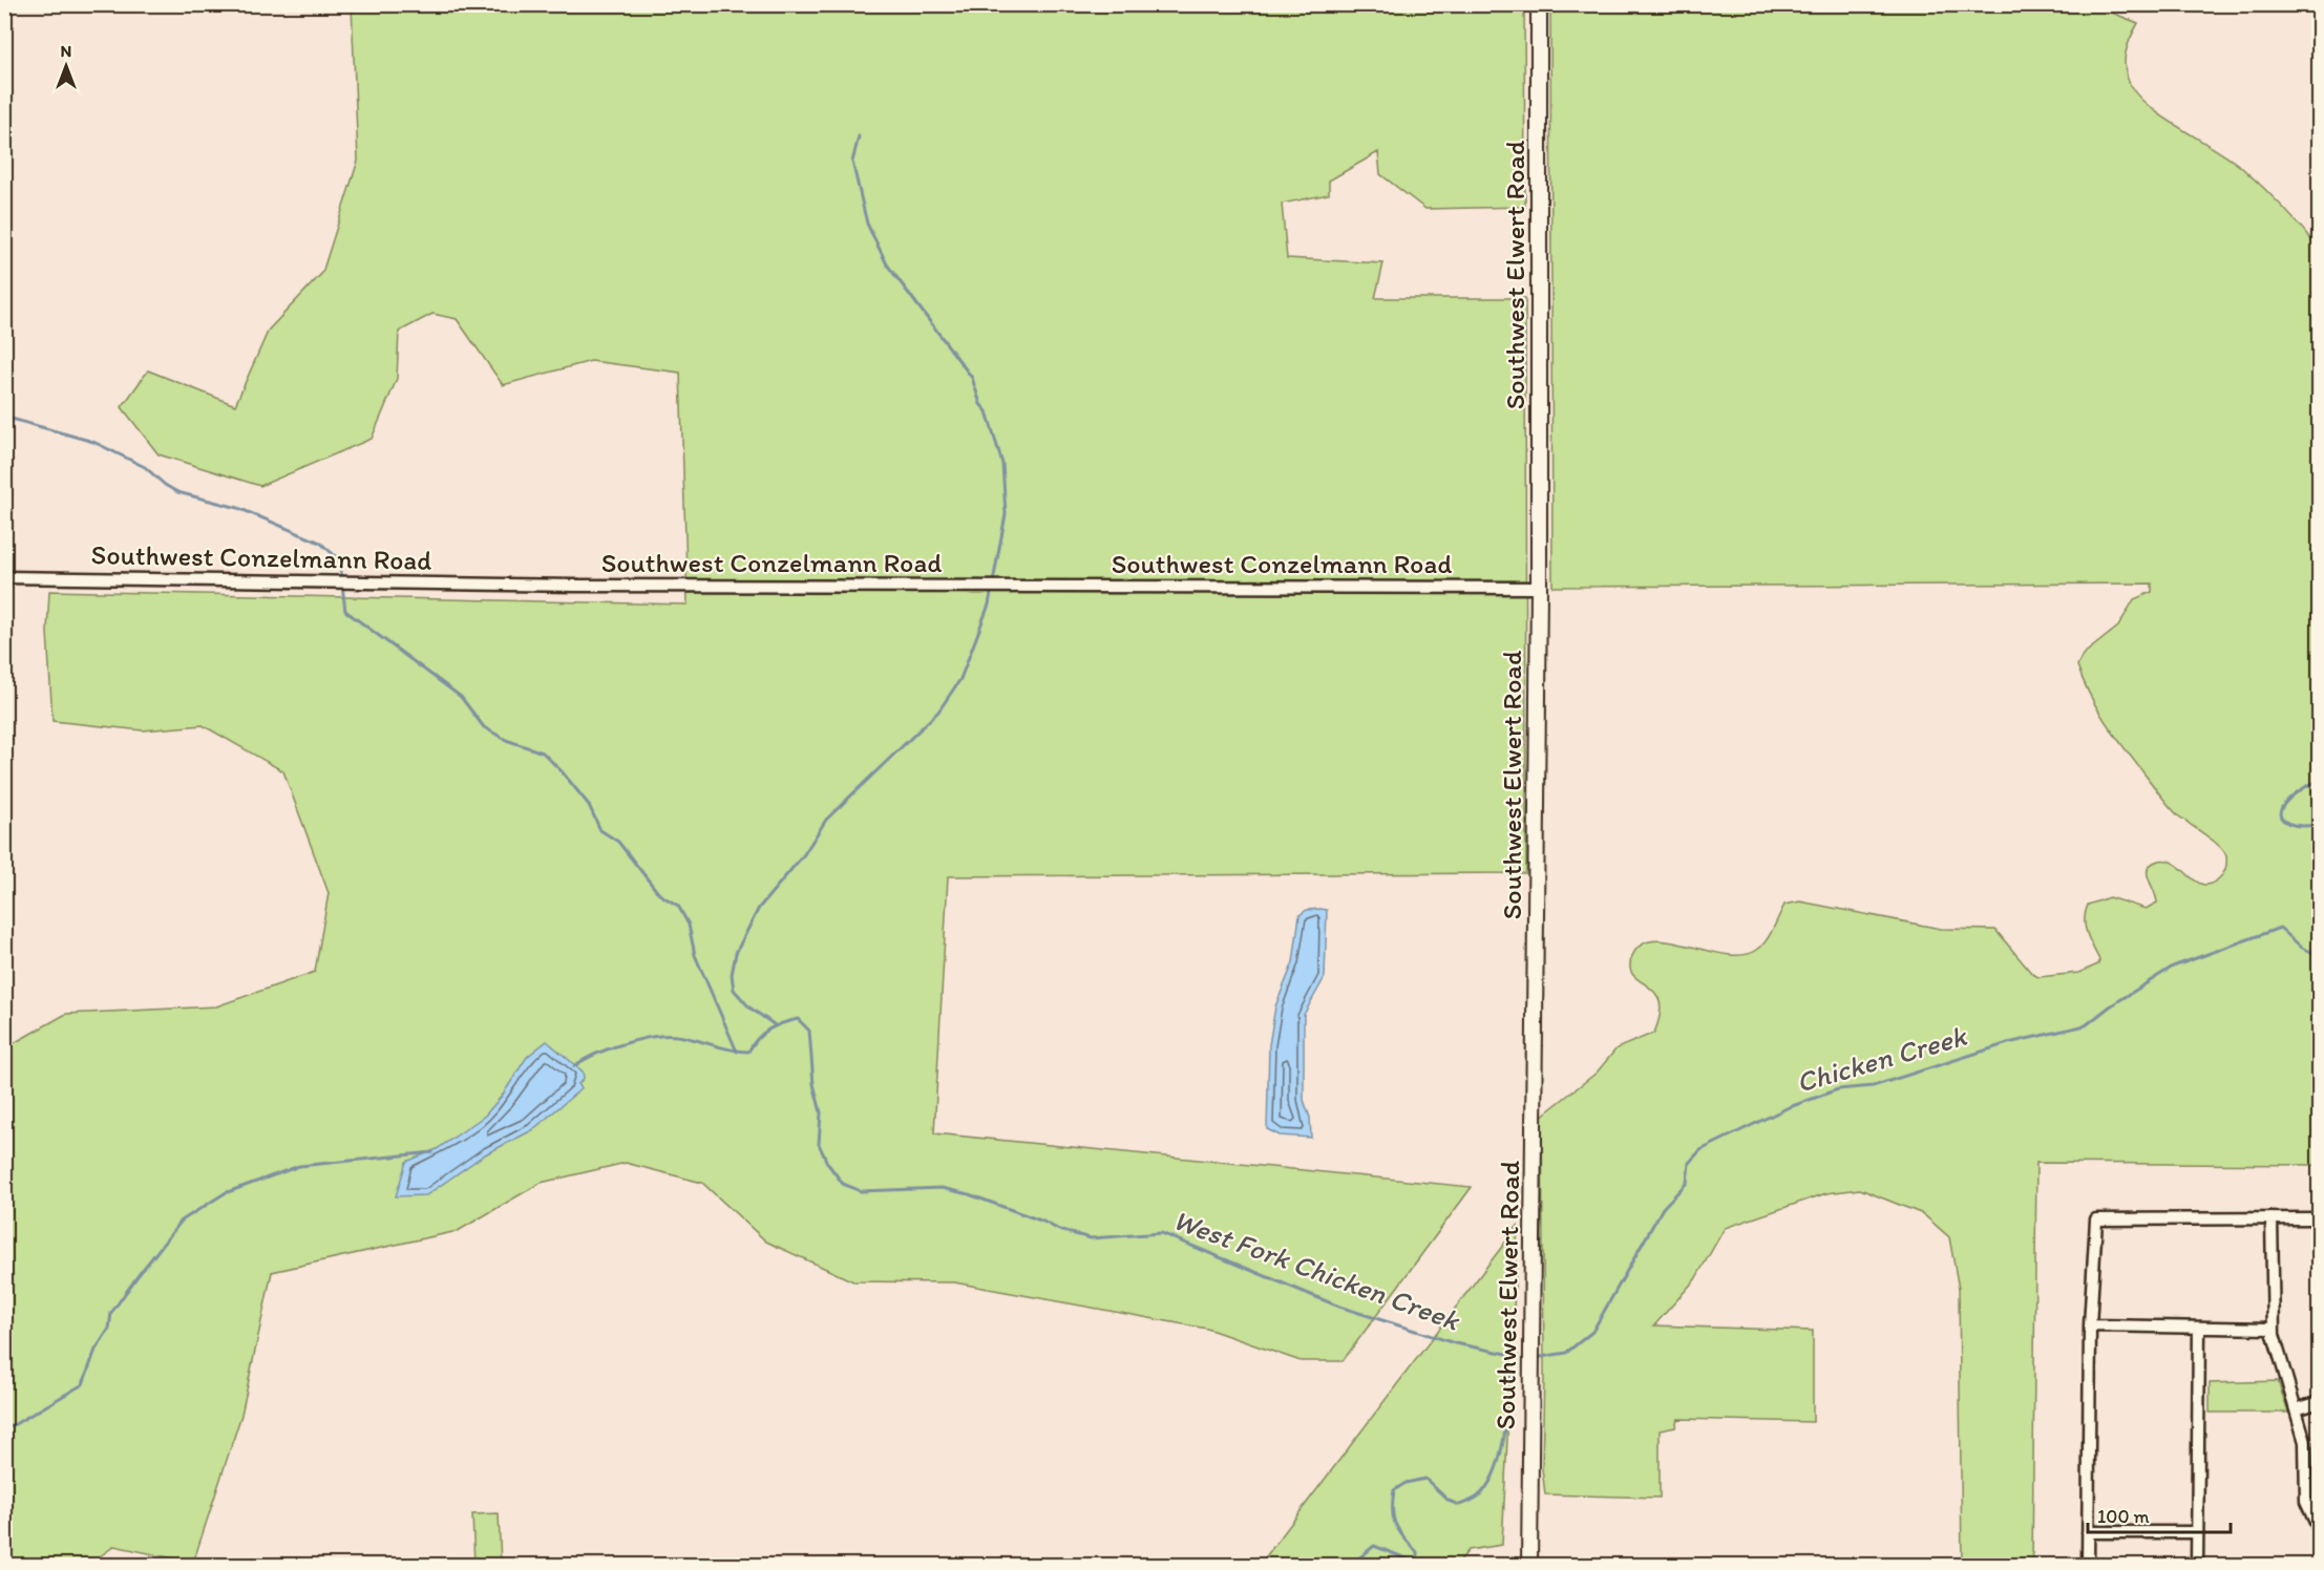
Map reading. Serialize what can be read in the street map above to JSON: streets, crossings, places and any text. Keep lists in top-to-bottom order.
{
  "streets": {
    "main road": ["Southwest Elwert Road"],
    "street": ["Southwest Conzelmann Road"]
  },
  "crossings": [
    ["Southwest Elwert Road", "Southwest Conzelmann Road"]
  ],
  "water": ["Chicken Creek", "West Fork Chicken Creek"],
  "scale_bar": "100 m",
  "north": "top"
}
